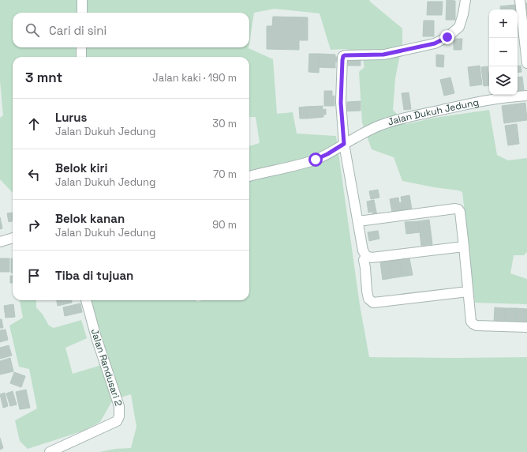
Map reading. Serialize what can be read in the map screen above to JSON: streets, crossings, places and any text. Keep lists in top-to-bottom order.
{
  "streets": {
    "street": ["Jalan Dukuh Jedung", "Jalan Randusari 2"]
  },
  "page": {
    "map_buttons": ["+", "−"],
    "search": "Cari di sini",
    "heading": ["3 mnt", "Jalan kaki · 190 m"],
    "list": [
      ["Lurus", "Jalan Dukuh Jedung", "30 m"],
      ["Belok kiri", "Jalan Dukuh Jedung", "70 m"],
      ["Belok kanan", "Jalan Dukuh Jedung", "90 m"],
      "Tiba di tujuan"
    ]
  }
}
